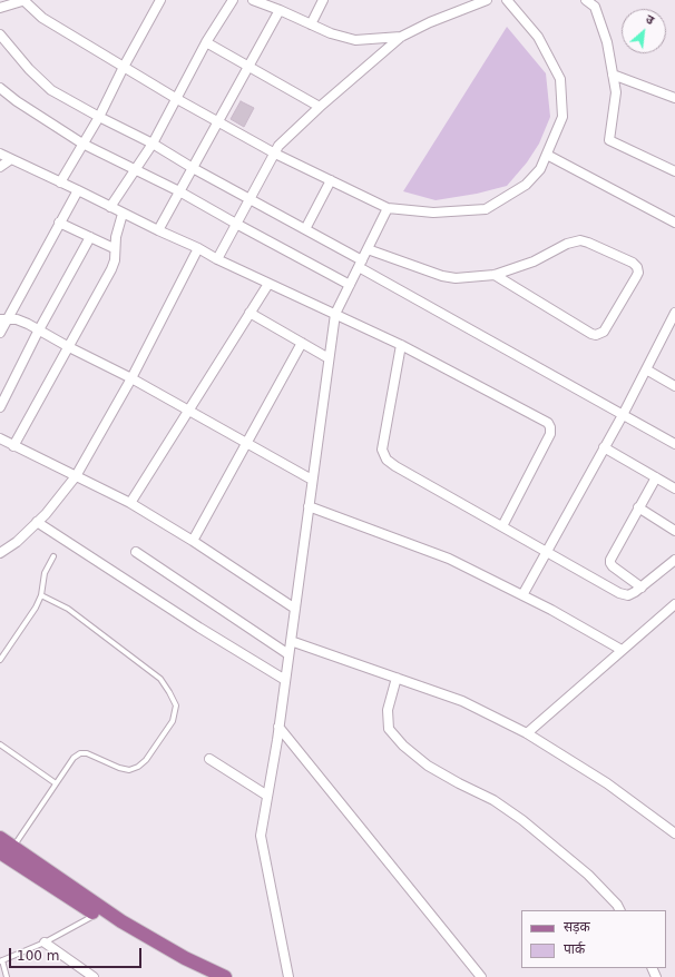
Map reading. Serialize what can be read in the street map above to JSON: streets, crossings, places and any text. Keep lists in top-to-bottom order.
{
  "legend": ["सड़क", "पार्क"],
  "scale_bar": "100 m",
  "north": "top right"
}
